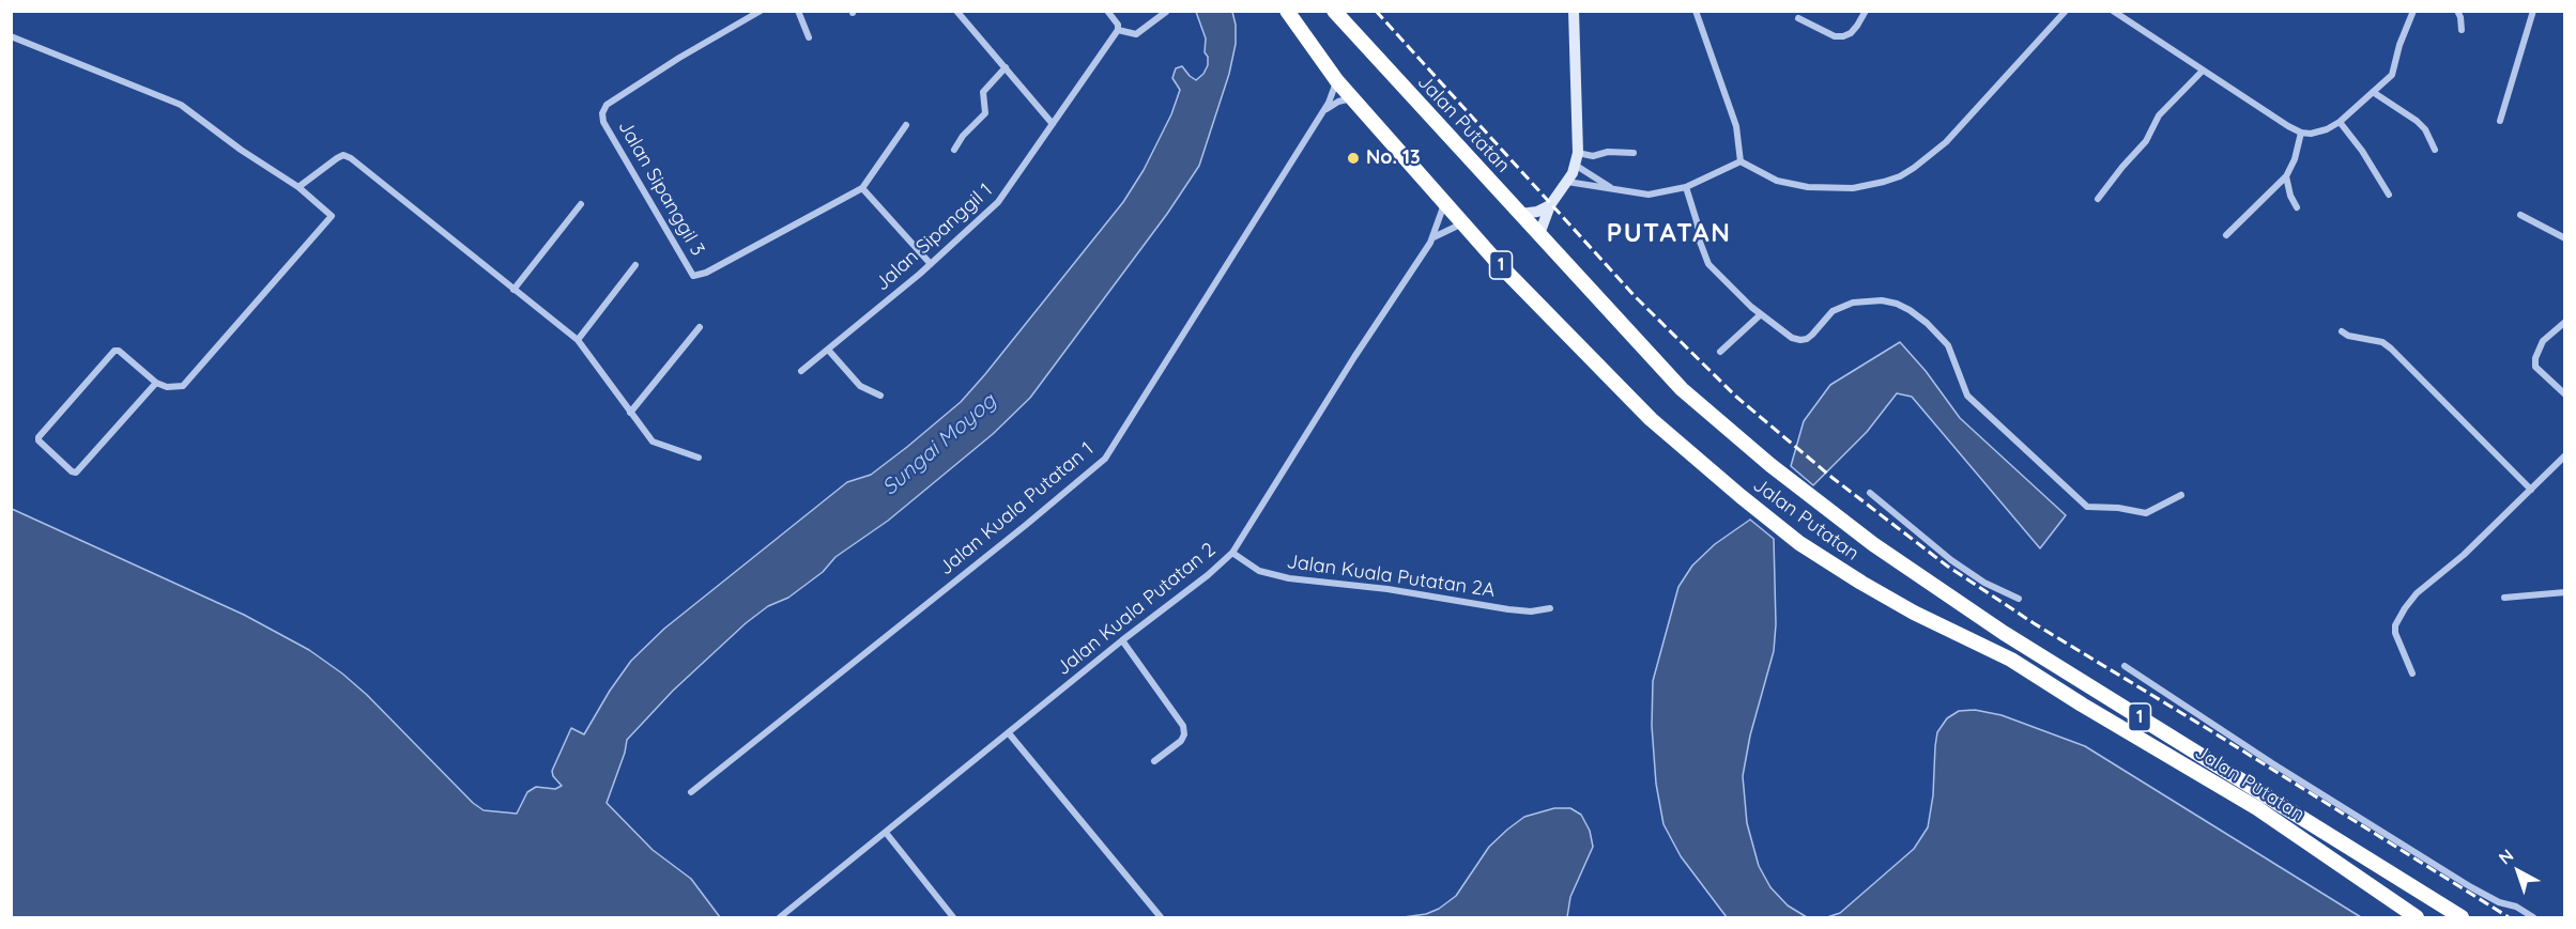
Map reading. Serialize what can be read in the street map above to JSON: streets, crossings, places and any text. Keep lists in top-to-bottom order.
{
  "streets": {
    "highway": ["Jalan Putatan", "1"],
    "street": [
      "Jalan Sipanggil 3",
      "Jalan Sipanggil 1",
      "Jalan Kuala Putatan 1",
      "Jalan Kuala Putatan 2A",
      "Jalan Kuala Putatan 2"
    ]
  },
  "crossings": [
    ["Jalan Putatan", "Jalan Kuala Putatan 1"],
    ["Jalan Putatan", "Jalan Kuala Putatan 2"],
    ["Jalan Kuala Putatan 2A", "Jalan Kuala Putatan 2"]
  ],
  "districts": ["PUTATAN"],
  "water": ["Sungai Moyog"],
  "places": ["No. 13"],
  "north": "top left"
}
